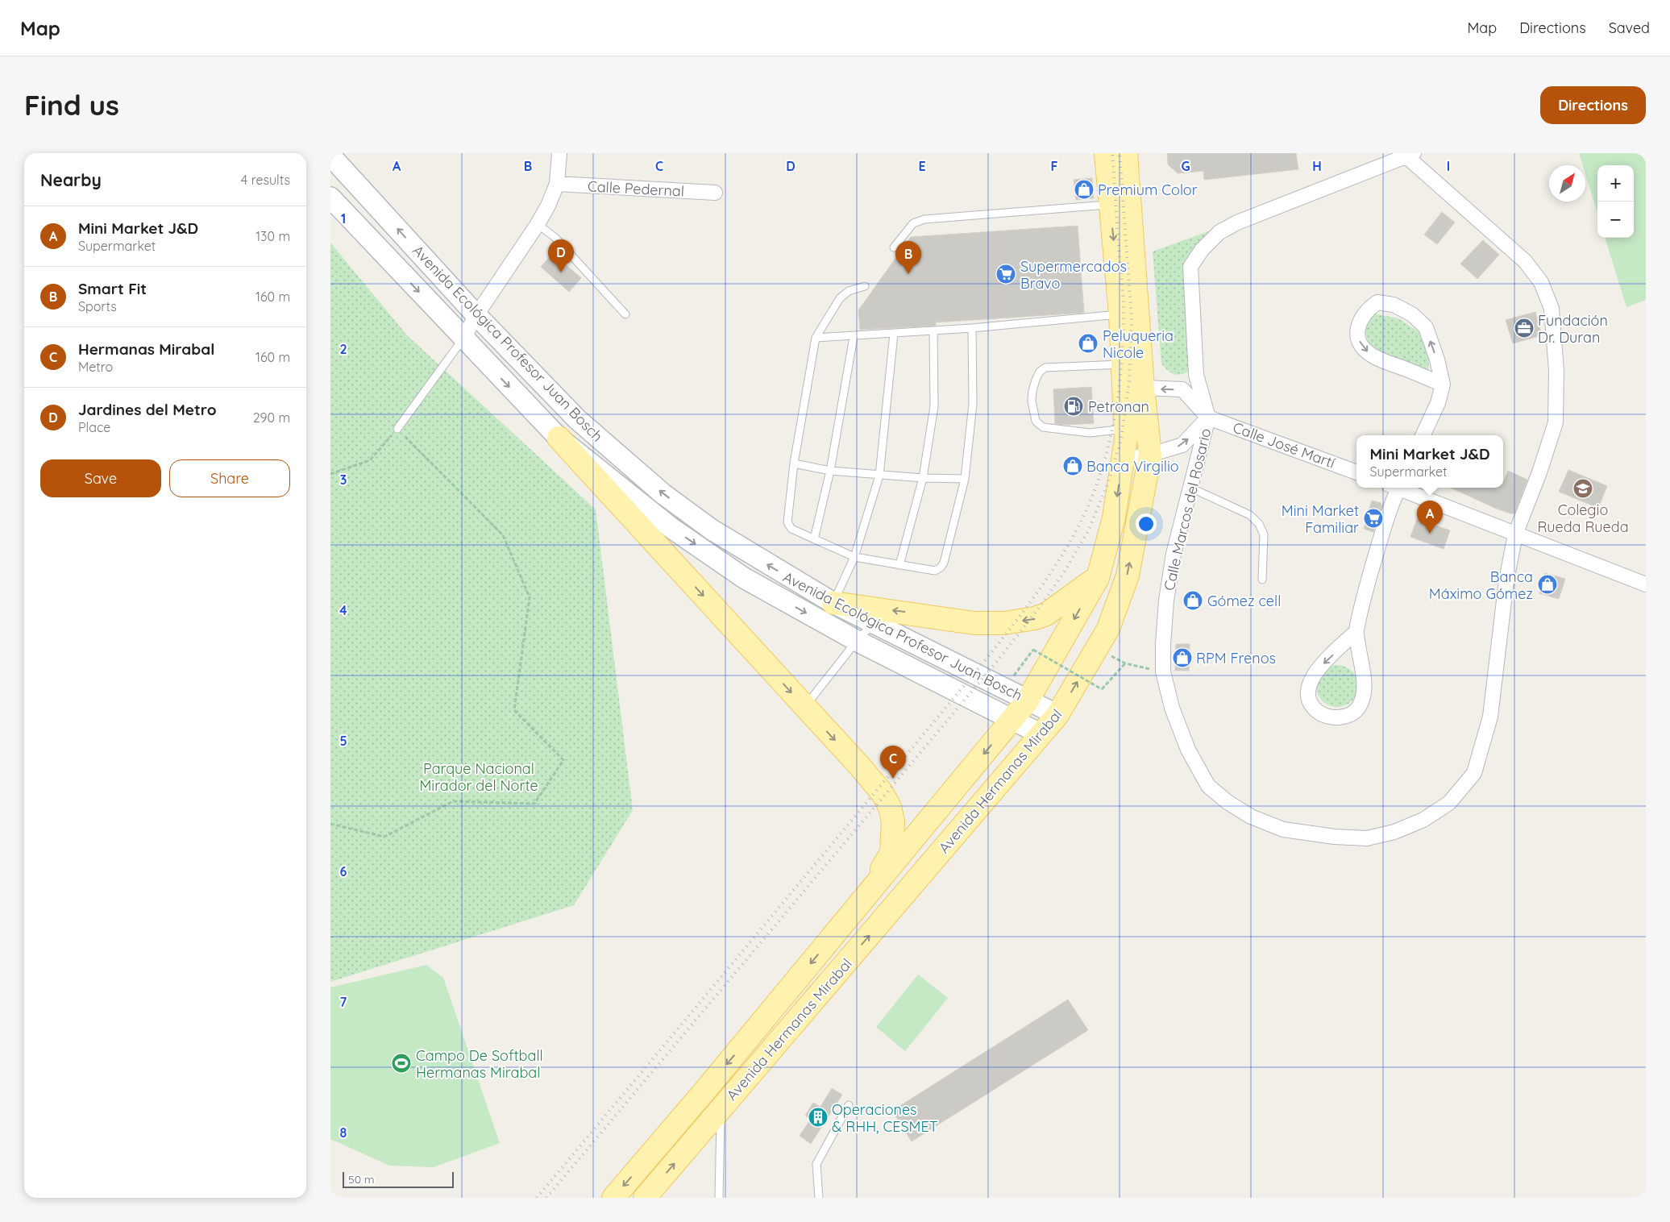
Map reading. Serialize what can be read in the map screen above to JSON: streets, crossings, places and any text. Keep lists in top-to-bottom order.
{
  "streets": {
    "main road": ["Avenida Hermanas Mirabal"],
    "street": [
      "Calle Pedernal",
      "Avenida Ecológica Profesor Juan Bosch",
      "Calle José Martí",
      "Calle Marcos del Rosario"
    ]
  },
  "crossings": [
    ["Avenida Ecológica Profesor Juan Bosch", "Avenida Hermanas Mirabal"],
    ["Calle José Martí", "Calle Marcos del Rosario"]
  ],
  "parks": ["Parque Nacional Mirador del Norte"],
  "places": {
    "shop": [
      "Premium Color",
      "Peluqueria Nicole",
      "Banca Virgilio",
      "Banca Máximo Gómez",
      "Gómez cell",
      "RPM Frenos"
    ],
    "supermarket": ["Supermercados Bravo", "Mini Market Familiar"],
    "office": ["Fundación Dr. Duran"],
    "fuel station": ["Petronan"],
    "school or university": ["Colegio Rueda Rueda"],
    "sports": ["Campo De Softball Hermanas Mirabal"],
    "building": ["Operaciones & RHH, CESMET"]
  },
  "scale_bar": "50 m",
  "north": "top right",
  "page": {
    "header": "Map",
    "nav": ["Map", "Directions", "Saved"],
    "buttons": [
      "Directions",
      ["Save", "Share"]
    ],
    "title": "Find us",
    "heading": ["Nearby", "4 results"],
    "map_buttons": ["+", "−"],
    "list": [
      {
        "mark": "A",
        "name": "Mini Market J&D",
        "note": "Supermarket",
        "value": "130 m"
      },
      {
        "mark": "B",
        "name": "Smart Fit",
        "note": "Sports",
        "value": "160 m"
      },
      {
        "mark": "C",
        "name": "Hermanas Mirabal",
        "note": "Metro",
        "value": "160 m"
      },
      {
        "mark": "D",
        "name": "Jardines del Metro",
        "note": "Place",
        "value": "290 m"
      }
    ],
    "pins": [
      "D",
      "B",
      "A",
      "C"
    ],
    "popup": ["Mini Market J&D", "Supermarket"],
    "scale": "50 m"
  },
  "grid": {
    "columns": [
      "A",
      "B",
      "C",
      "D",
      "E",
      "F",
      "G",
      "H",
      "I"
    ],
    "rows": [
      "1",
      "2",
      "3",
      "4",
      "5",
      "6",
      "7",
      "8"
    ]
  }
}
